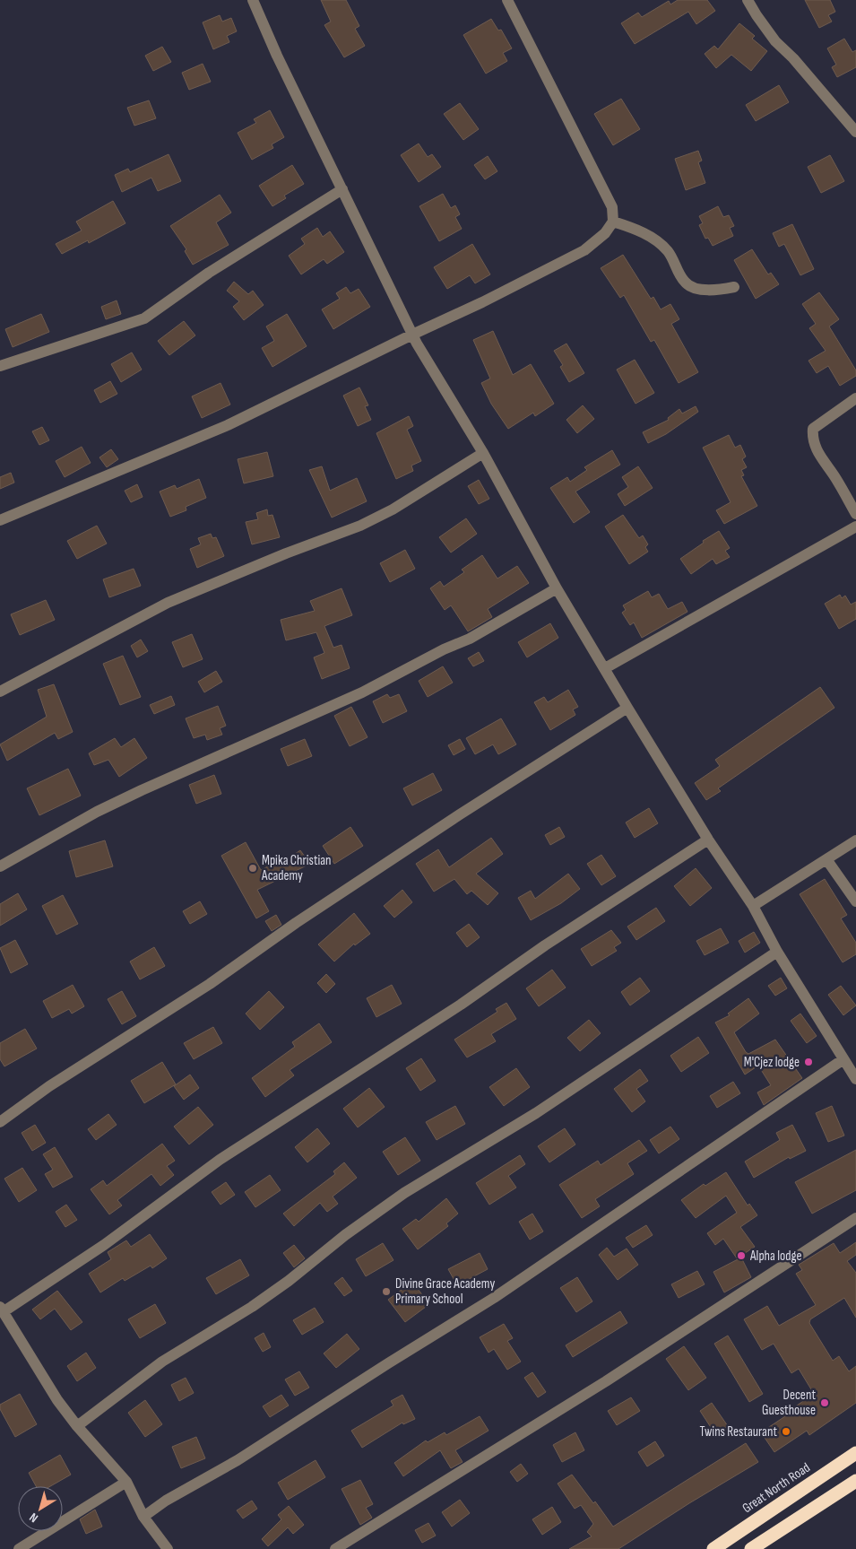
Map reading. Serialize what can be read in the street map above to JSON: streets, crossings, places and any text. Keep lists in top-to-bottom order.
{
  "streets": {
    "highway": ["Great North Road"]
  },
  "places": [
    "Mpika Christian Academy",
    "M'Cjez lodge",
    "Alpha lodge",
    "Divine Grace Academy Primary School",
    "Decent Guesthouse",
    "Twins Restaurant"
  ],
  "north": "bottom left"
}
